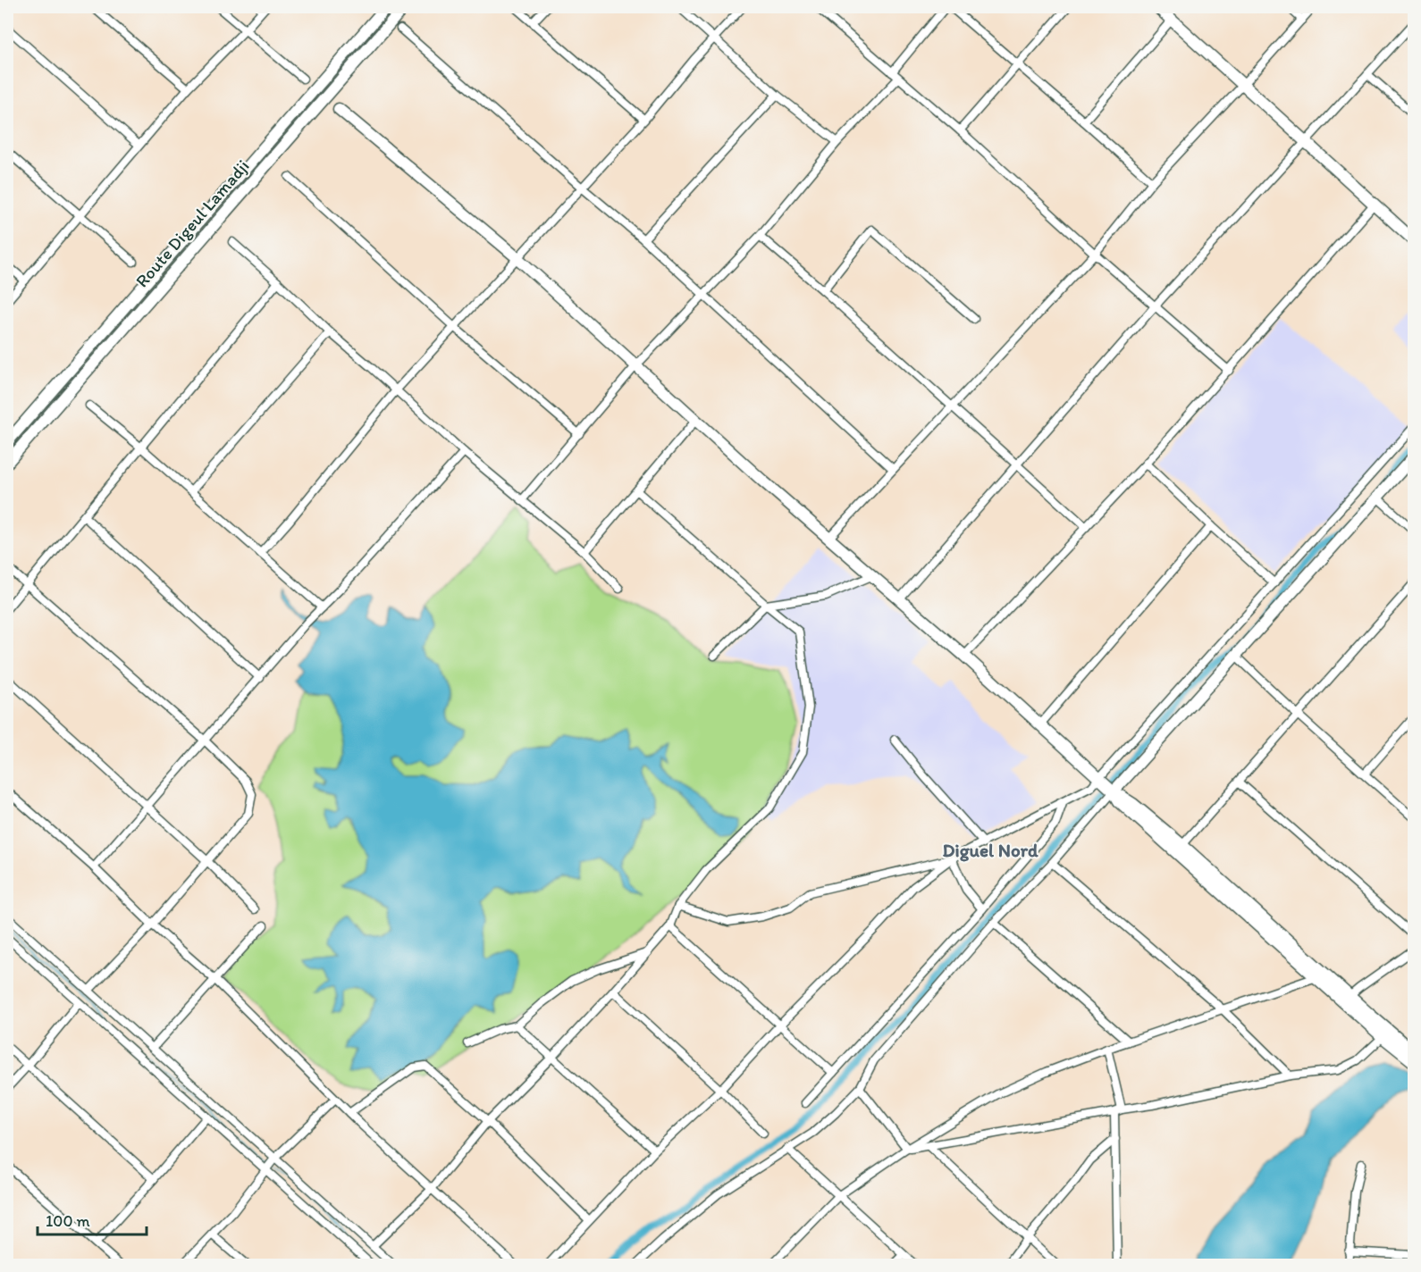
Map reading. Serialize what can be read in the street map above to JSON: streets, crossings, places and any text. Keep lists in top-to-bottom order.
{
  "streets": {
    "street": ["Route Digeul Lamadji"]
  },
  "districts": ["Diguel Nord"],
  "scale_bar": "100 m"
}
